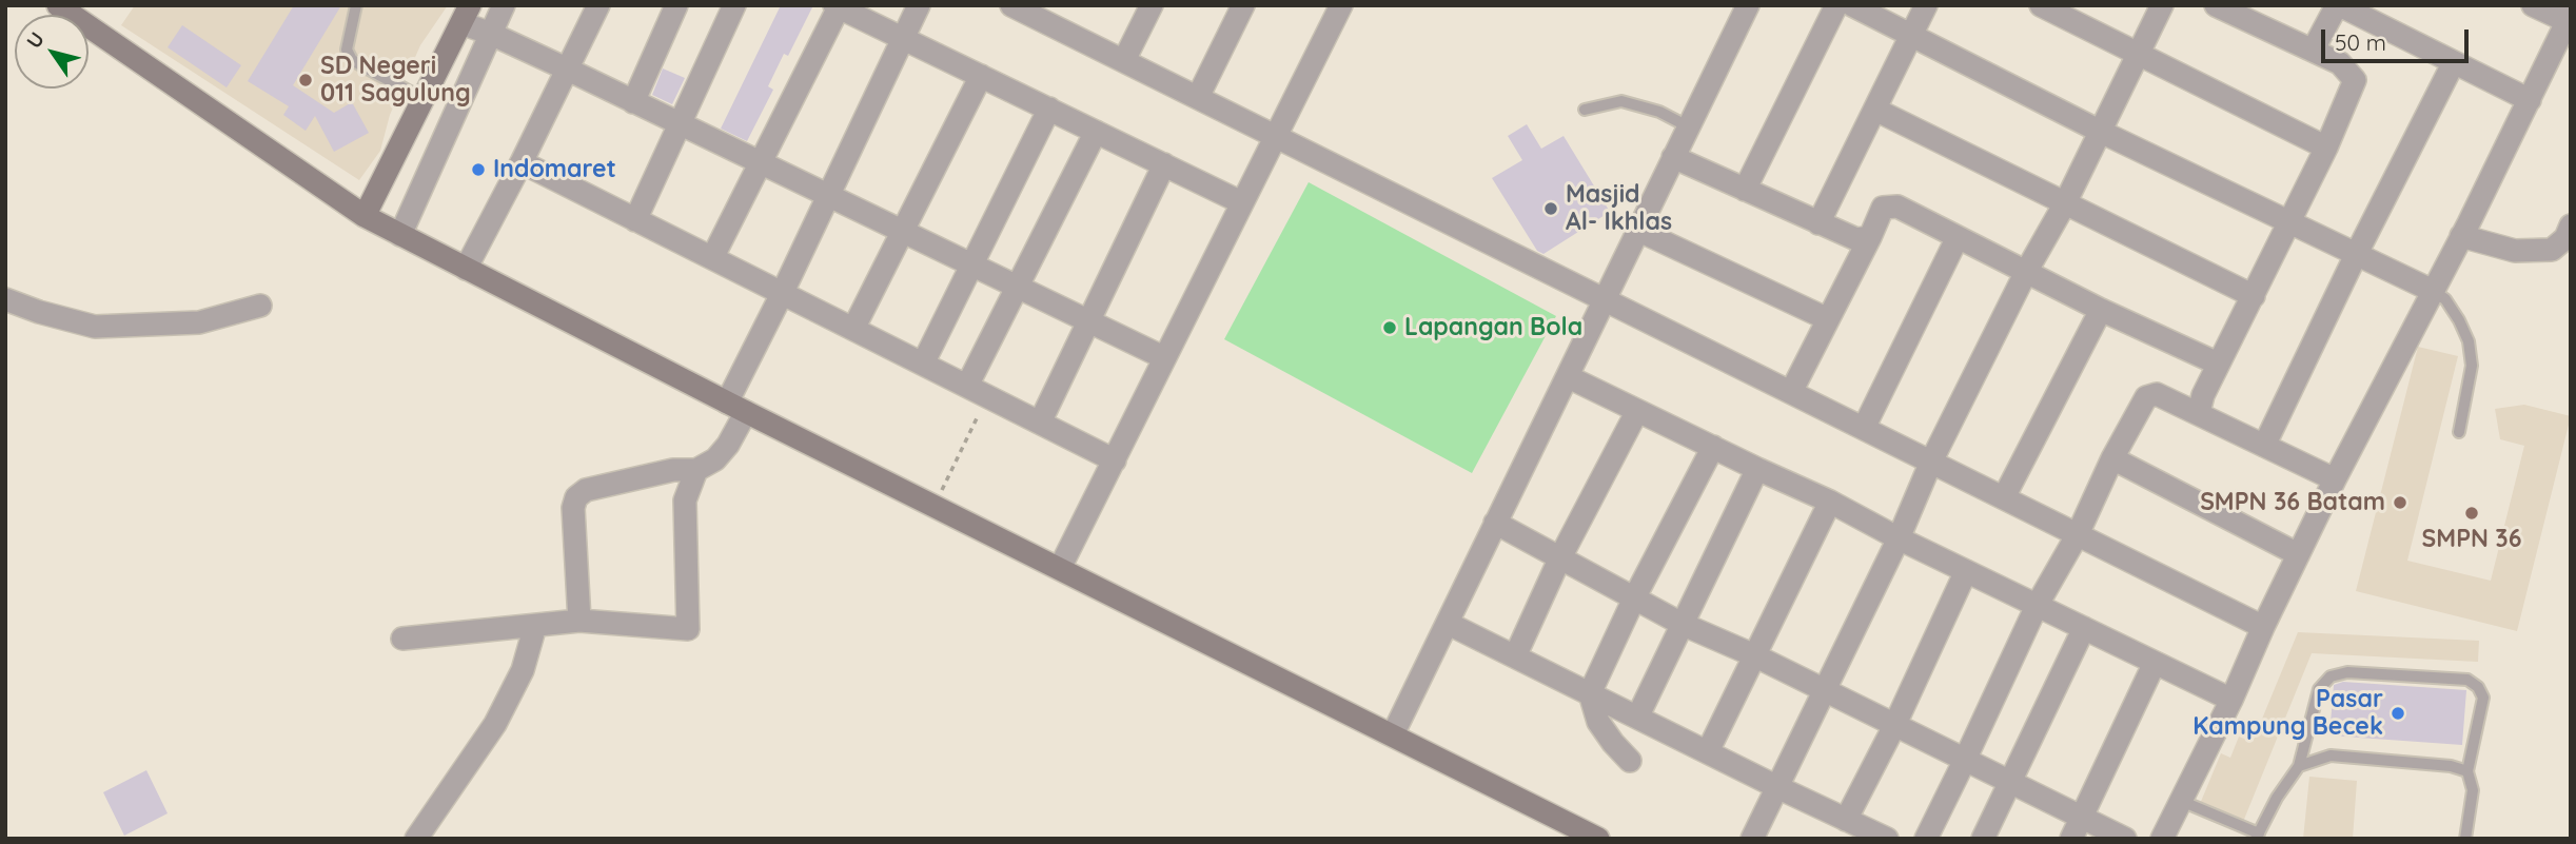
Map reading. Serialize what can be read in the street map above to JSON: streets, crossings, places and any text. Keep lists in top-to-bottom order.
{
  "places": [
    "SD Negeri 011 Sagulung",
    "Indomaret",
    "Masjid Al- Ikhlas",
    "Lapangan Bola",
    "SMPN 36 Batam",
    "SMPN 36",
    "Pasar Kampung Becek"
  ],
  "scale_bar": "50 m",
  "north": "top left"
}
